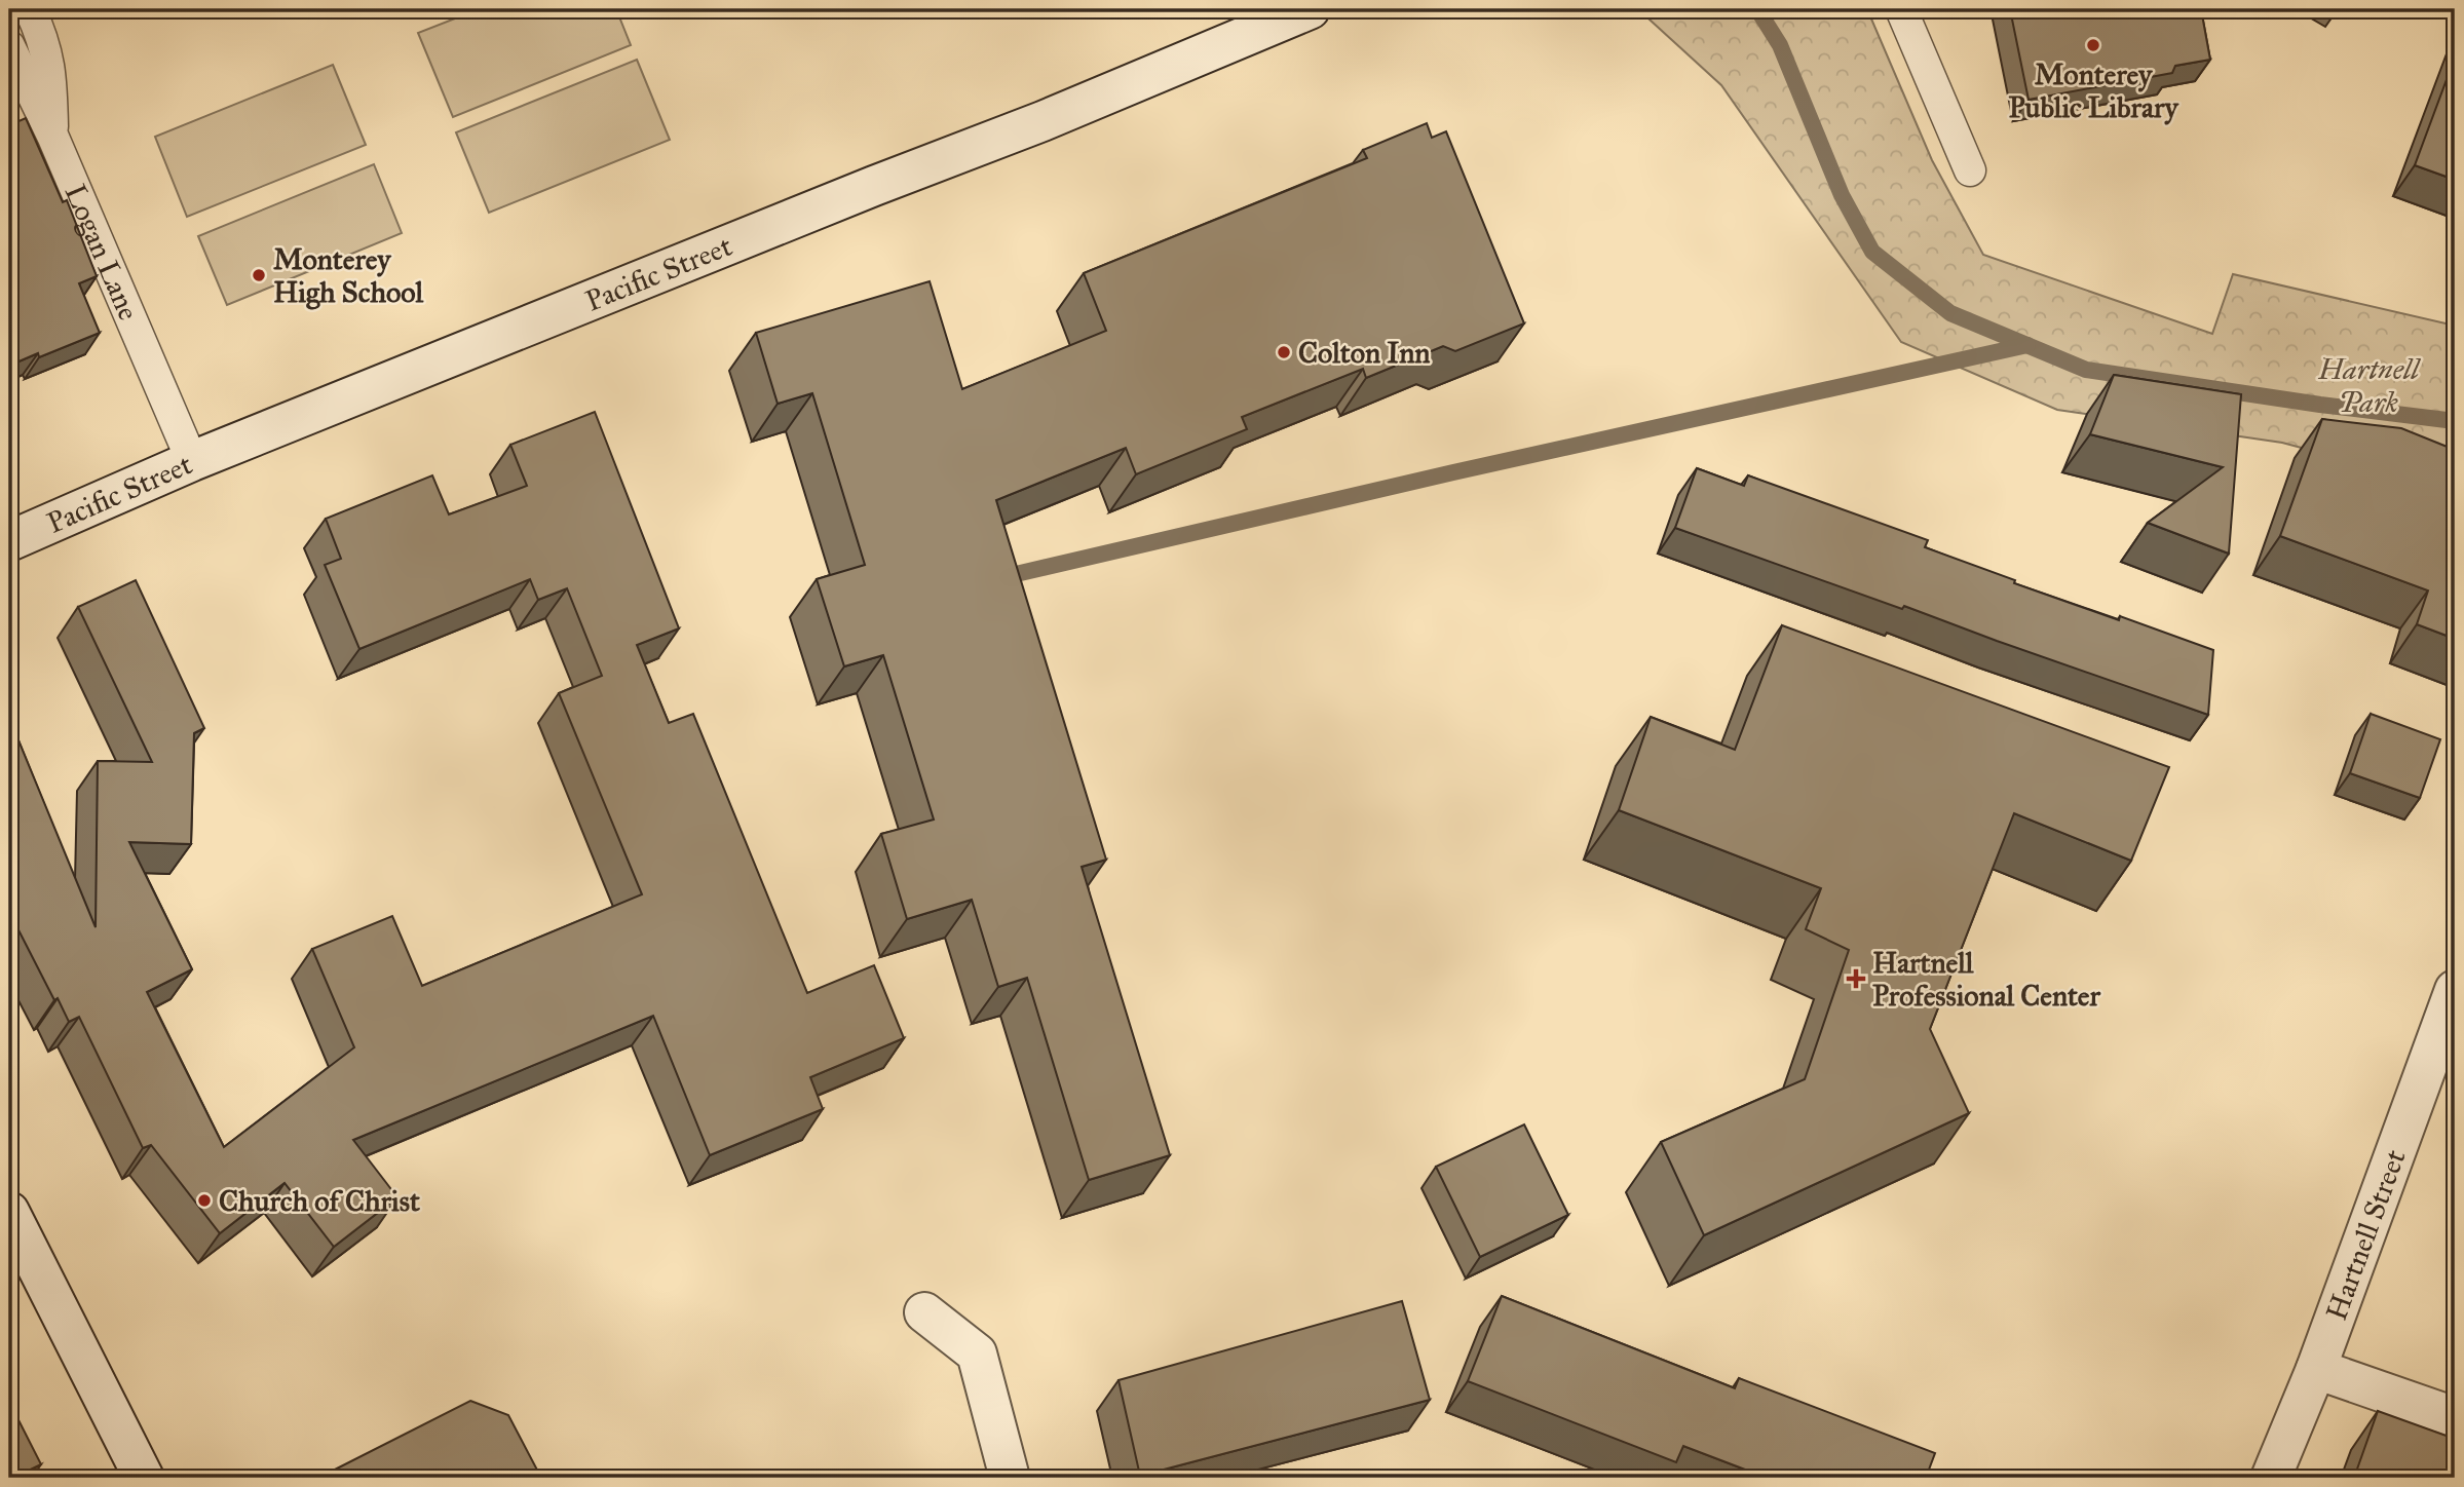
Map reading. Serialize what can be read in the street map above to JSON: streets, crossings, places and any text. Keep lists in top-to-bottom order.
{
  "streets": {
    "main road": ["Pacific Street", "Hartnell Street"],
    "lane": ["Logan Lane"]
  },
  "crossings": [
    ["Logan Lane", "Pacific Street"]
  ],
  "parks": ["Hartnell Park"],
  "places": {
    "other": [
      "Monterey Public Library",
      "Monterey High School",
      "Colton Inn",
      "Church of Christ"
    ],
    "health": ["Hartnell Professional Center"]
  }
}
